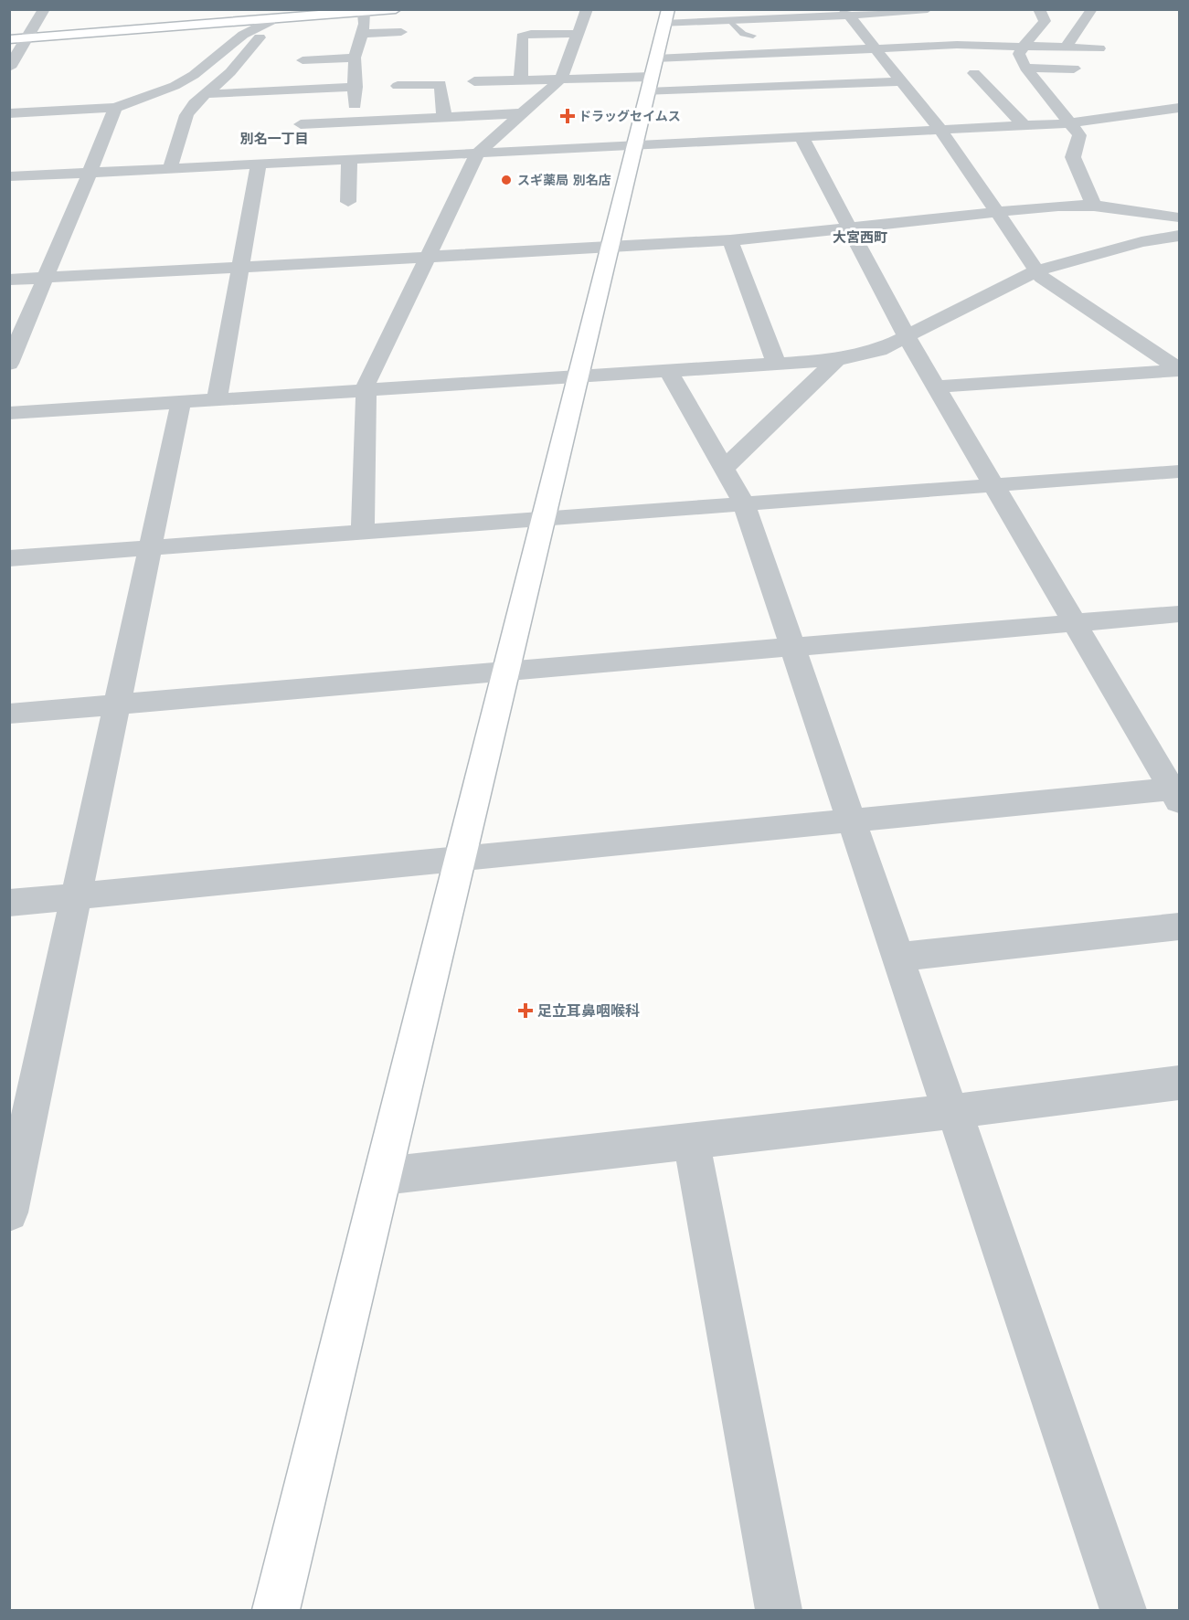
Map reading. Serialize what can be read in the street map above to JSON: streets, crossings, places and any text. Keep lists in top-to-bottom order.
{
  "districts": ["別名一丁目", "大宮西町"],
  "places": {
    "health": ["ドラッグセイムス", "足立耳鼻咽喉科"],
    "other": ["スギ薬局 別名店"]
  }
}
